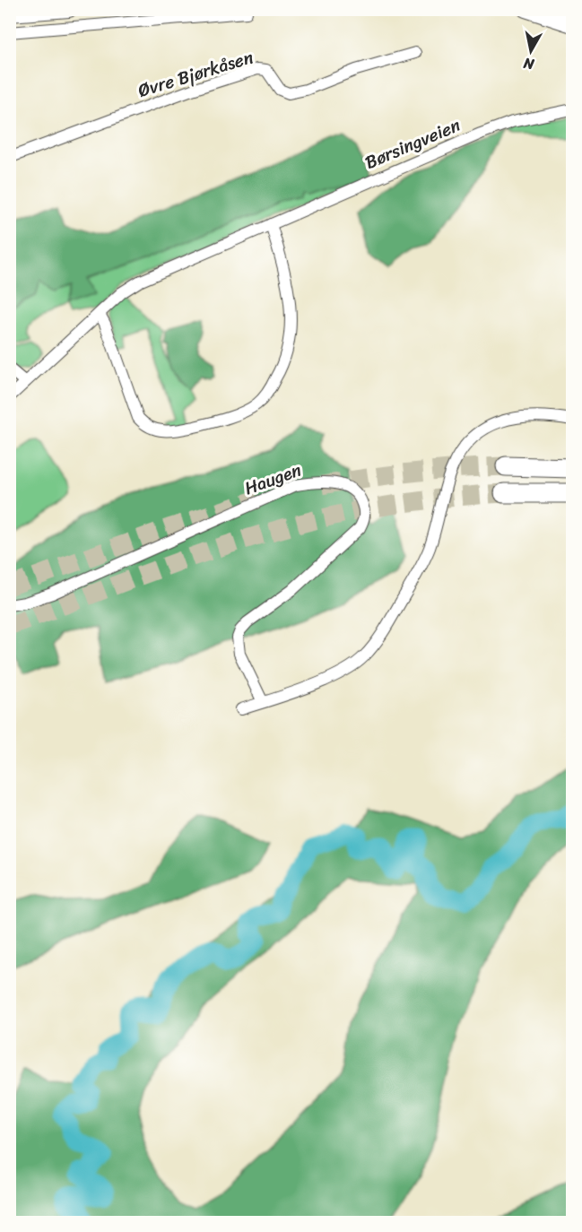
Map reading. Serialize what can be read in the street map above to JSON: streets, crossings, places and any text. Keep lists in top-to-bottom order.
{
  "streets": {
    "street": ["Øvre Bjørkåsen", "Børsingveien", "Haugen"]
  },
  "north": "bottom"
}
